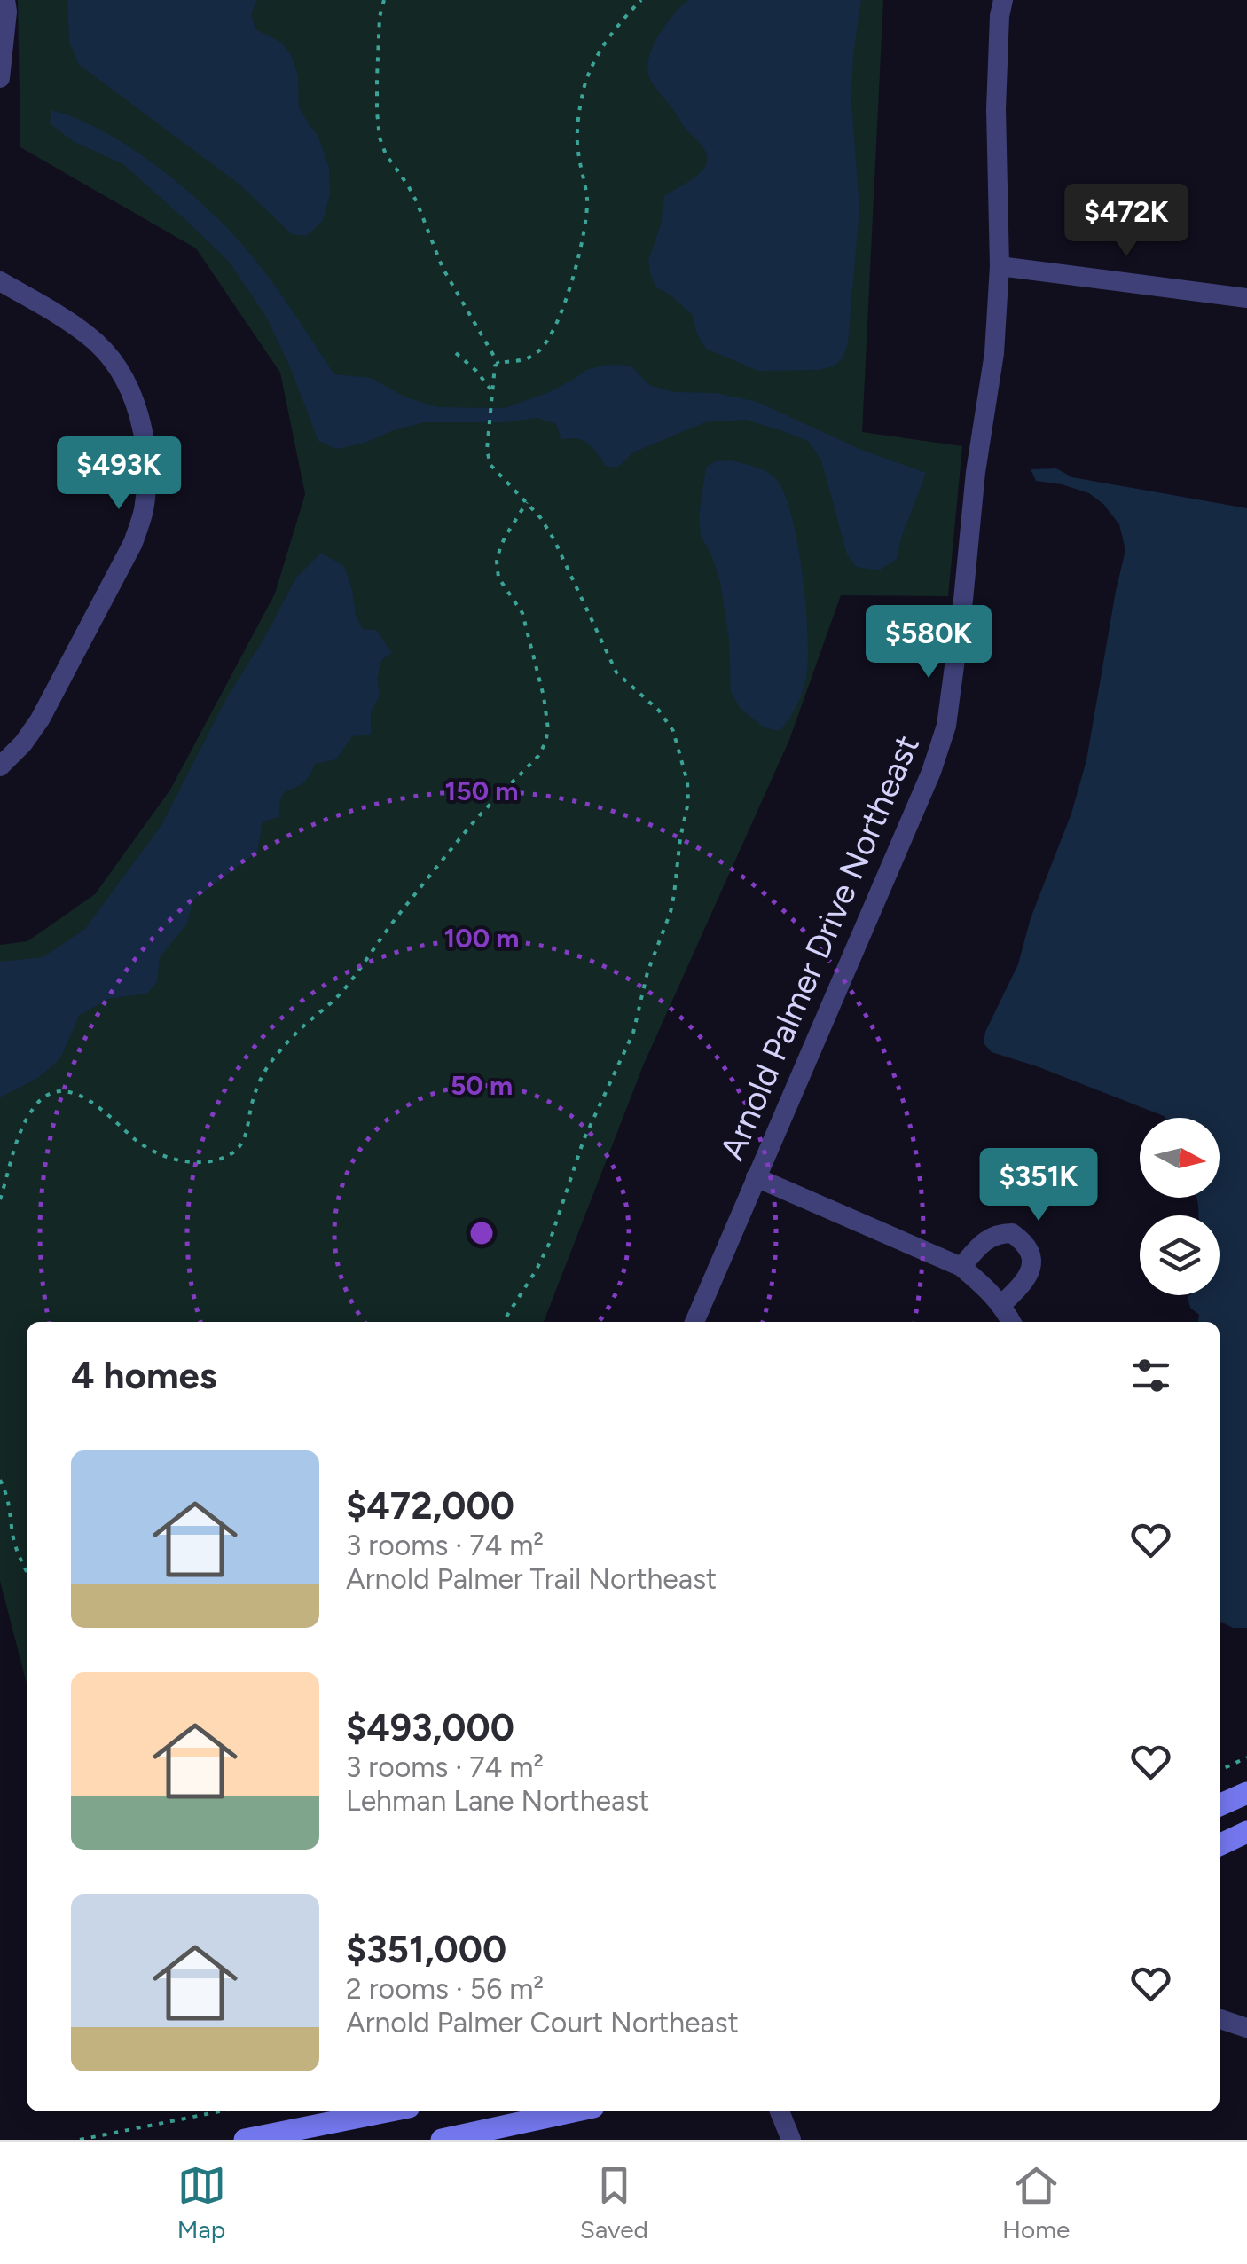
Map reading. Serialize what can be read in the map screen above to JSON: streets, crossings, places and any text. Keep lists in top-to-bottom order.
{
  "streets": {
    "street": ["Arnold Palmer Drive Northeast"]
  },
  "north": "right",
  "page": {
    "price": [
      "$472K",
      "$493K",
      "$580K",
      "$351K"
    ],
    "heading": "4 homes",
    "list": [
      {
        "name": "$472,000",
        "note": "3 rooms · 74 m² · Arnold Palmer Trail Northeast"
      },
      {
        "name": "$493,000",
        "note": "3 rooms · 74 m² · Lehman Lane Northeast"
      },
      {
        "name": "$351,000",
        "note": "2 rooms · 56 m² · Arnold Palmer Court Northeast"
      }
    ],
    "tabs": ["Map", "Saved", "Home"]
  },
  "rings": ["150 m", "100 m", "50 m"]
}
